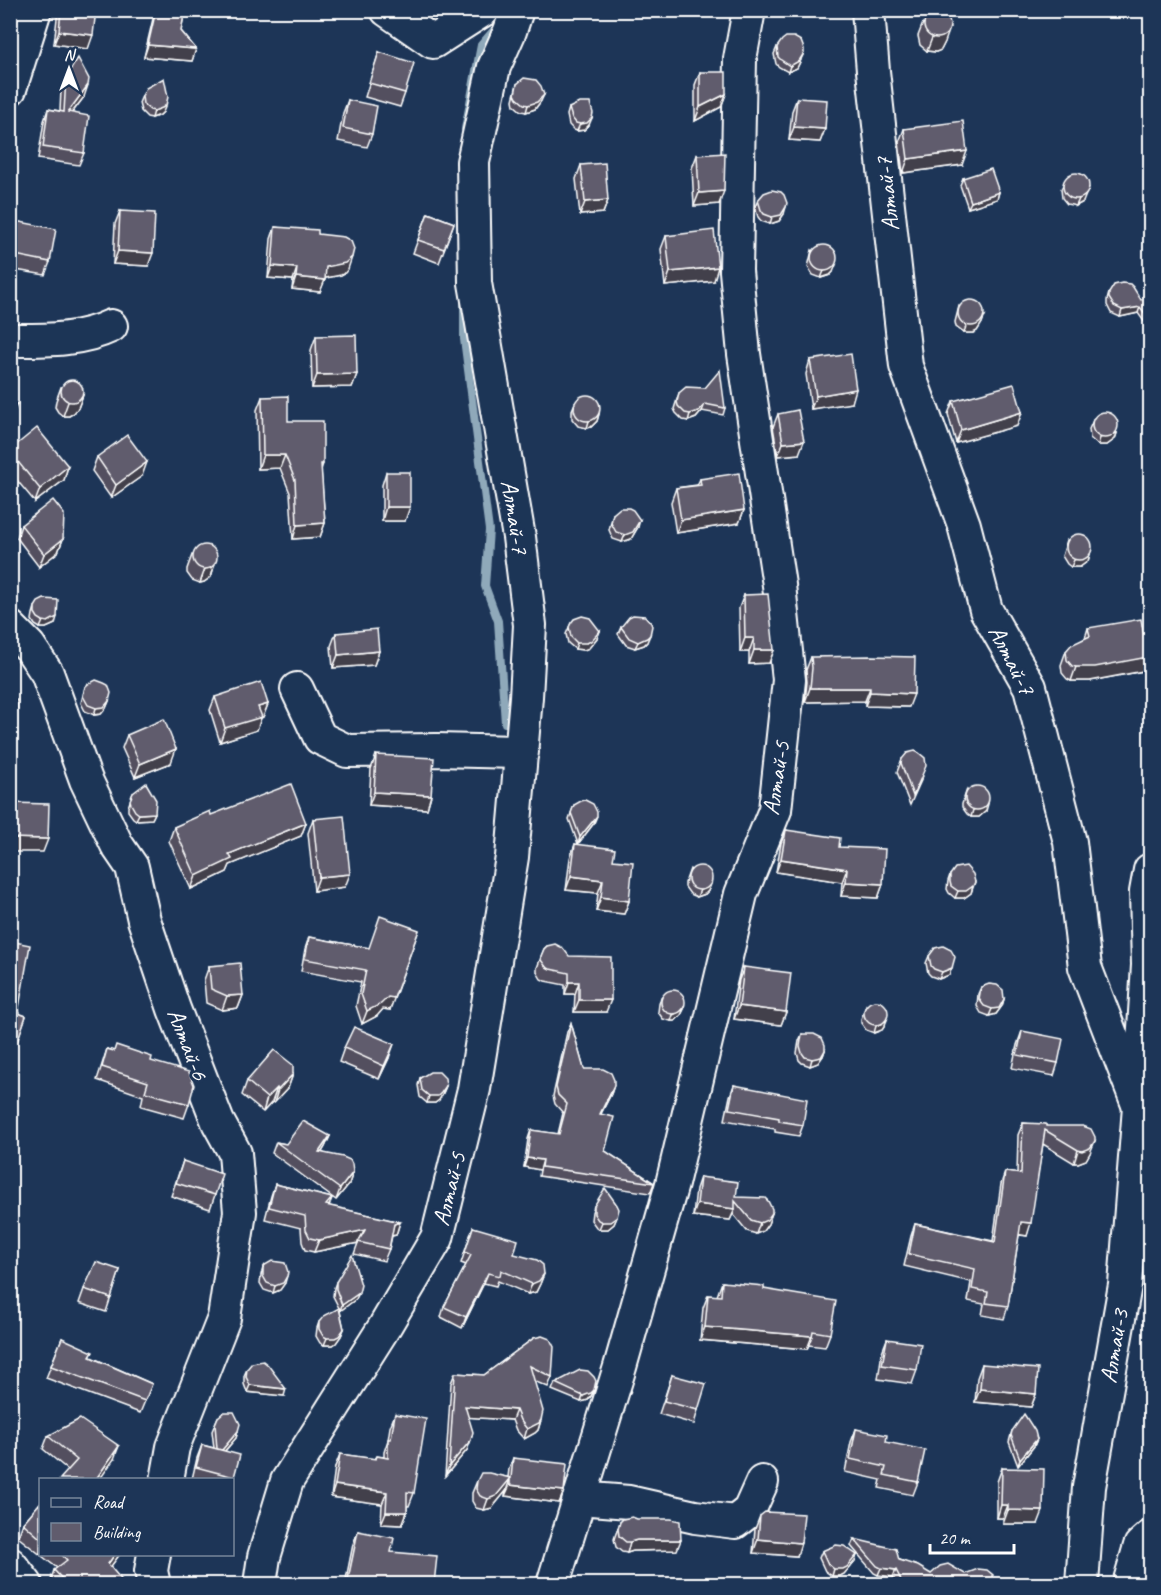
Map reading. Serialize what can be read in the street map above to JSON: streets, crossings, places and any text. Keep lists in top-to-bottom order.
{
  "streets": {
    "street": [
      "Алтай-7",
      "Алтай-5",
      "Алтай-6",
      "Алтай-3"
    ]
  },
  "crossings": [
    ["Алтай-7", "Алтай-5"],
    ["Алтай-7", "Алтай-3"]
  ],
  "legend": ["Road", "Building"],
  "scale_bar": "20 m",
  "north": "top"
}
